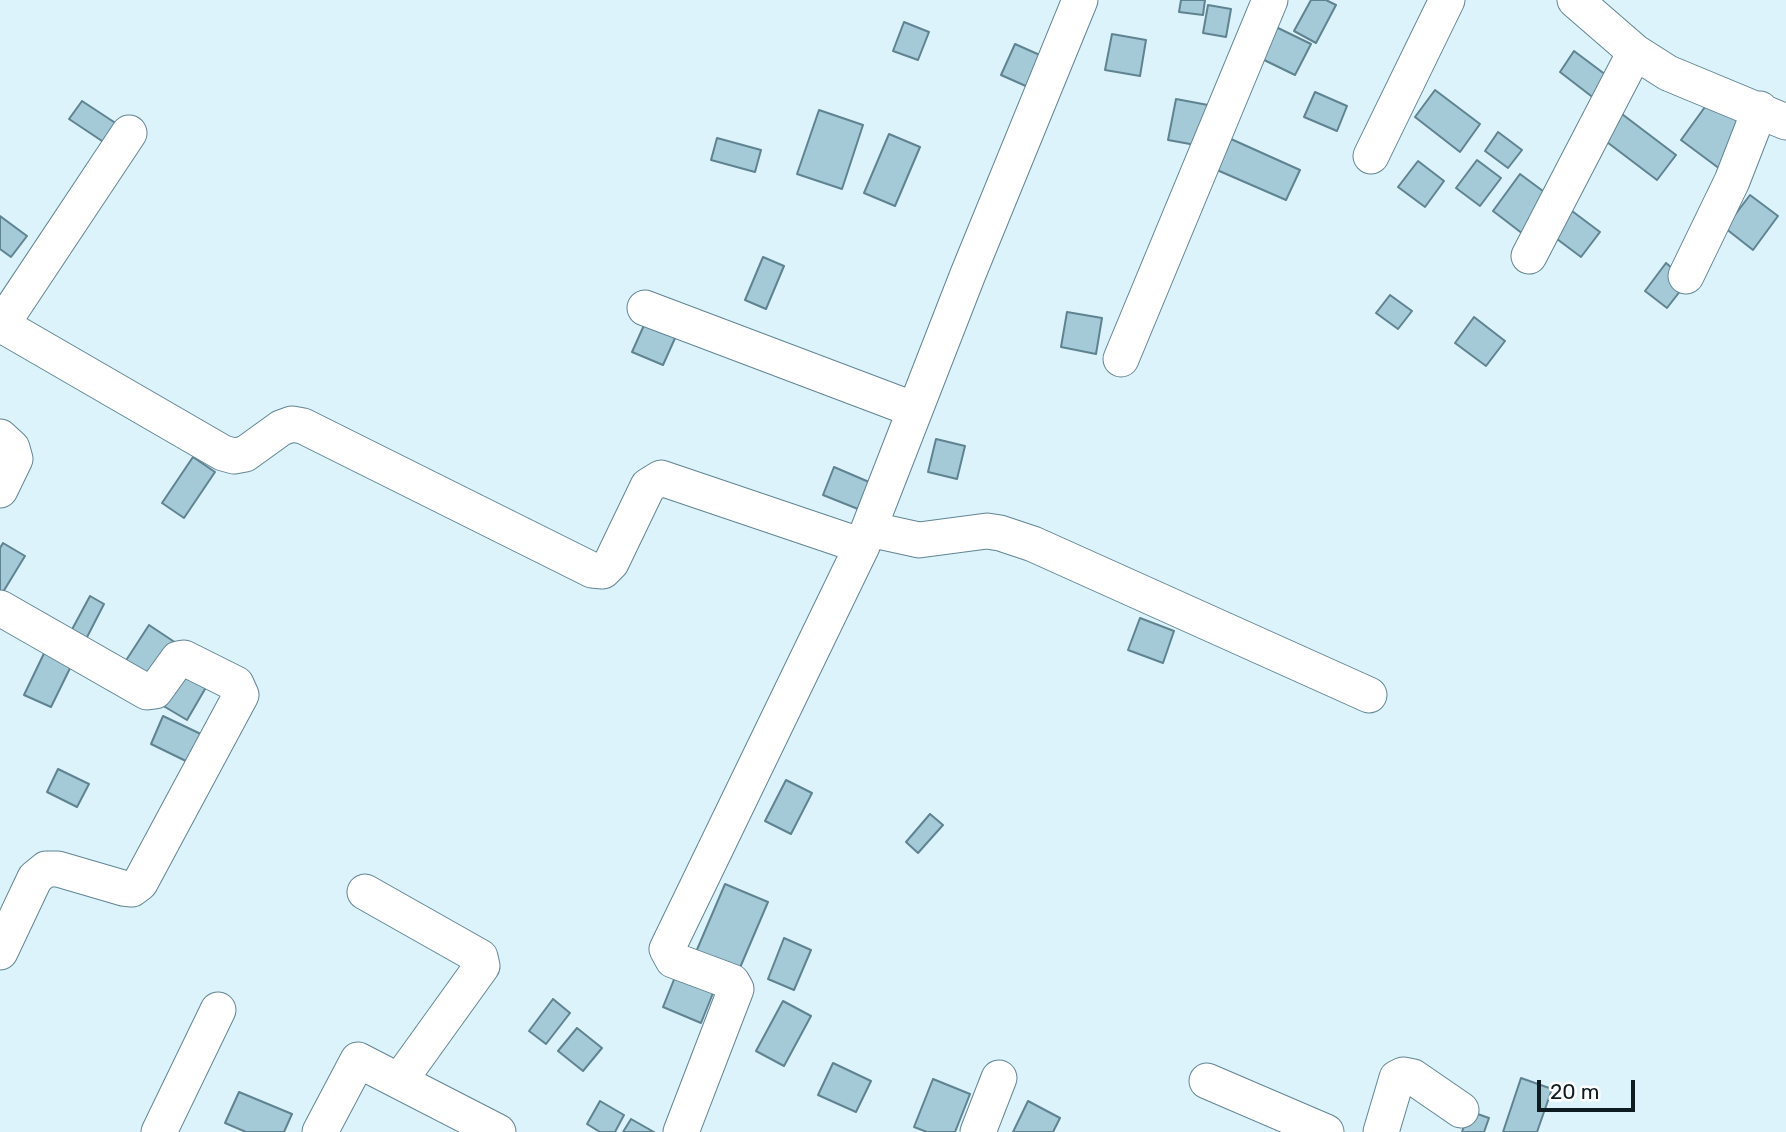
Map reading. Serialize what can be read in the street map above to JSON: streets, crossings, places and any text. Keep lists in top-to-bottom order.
{
  "scale_bar": "20 m"
}
